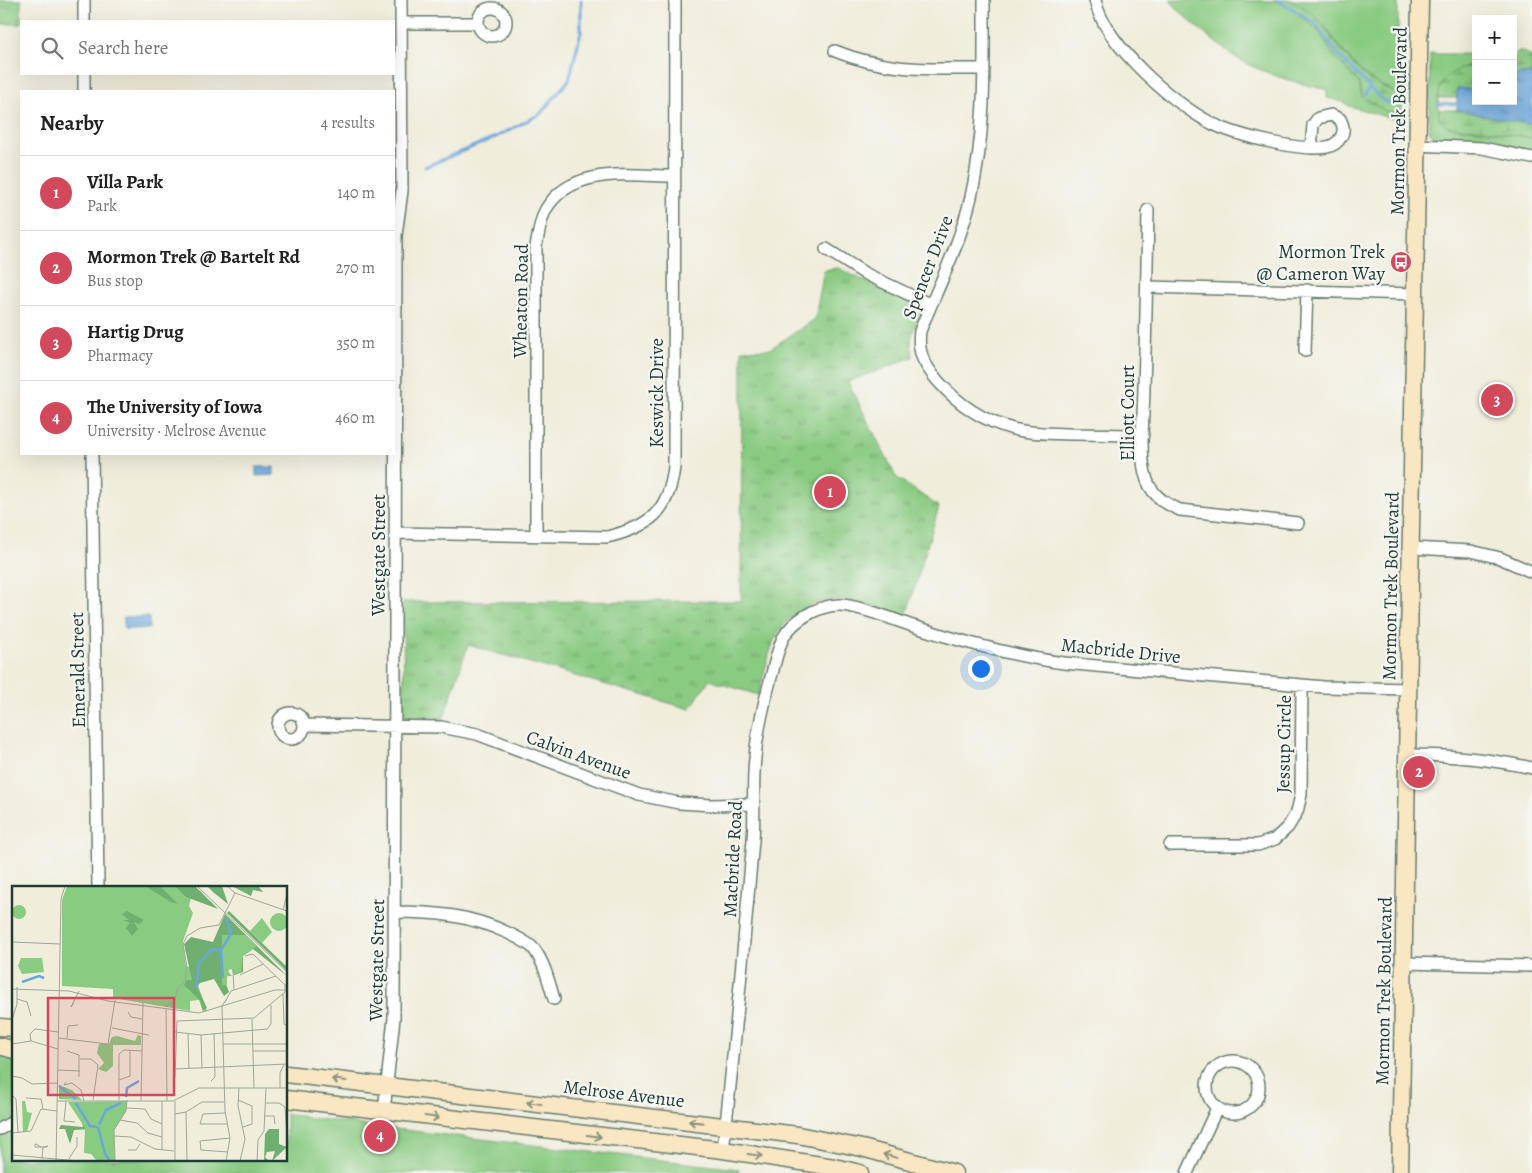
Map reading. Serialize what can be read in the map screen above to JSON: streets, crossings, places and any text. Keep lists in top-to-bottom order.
{
  "streets": {
    "main road": ["Mormon Trek Boulevard", "Melrose Avenue"],
    "street": [
      "Spencer Drive",
      "Wheaton Road",
      "Keswick Drive",
      "Elliott Court",
      "Westgate Street",
      "Macbride Drive",
      "Emerald Street",
      "Jessup Circle",
      "Calvin Avenue",
      "Macbride Road"
    ]
  },
  "crossings": [
    ["Mormon Trek Boulevard", "Macbride Drive"],
    ["Spencer Drive", "Elliott Court"],
    ["Wheaton Road", "Keswick Drive"],
    ["Keswick Drive", "Westgate Street"],
    ["Westgate Street", "Calvin Avenue"],
    ["Westgate Street", "Melrose Avenue"],
    ["Macbride Drive", "Jessup Circle"],
    ["Macbride Drive", "Macbride Road"],
    ["Calvin Avenue", "Macbride Road"],
    ["Macbride Road", "Melrose Avenue"]
  ],
  "places": {
    "bus stop": ["Mormon Trek @ Cameron Way"]
  },
  "page": {
    "map_buttons": ["+", "−"],
    "search": "Search here",
    "heading": ["Nearby", "4 results"],
    "list": [
      {
        "mark": "1",
        "name": "Villa Park",
        "note": "Park",
        "value": "140 m"
      },
      {
        "mark": "2",
        "name": "Mormon Trek @ Bartelt Rd",
        "note": "Bus stop",
        "value": "270 m"
      },
      {
        "mark": "3",
        "name": "Hartig Drug",
        "note": "Pharmacy",
        "value": "350 m"
      },
      {
        "mark": "4",
        "name": "The University of Iowa",
        "note": "University · Melrose Avenue",
        "value": "460 m"
      }
    ],
    "pins": [
      "3",
      "1",
      "2",
      "4"
    ]
  }
}
